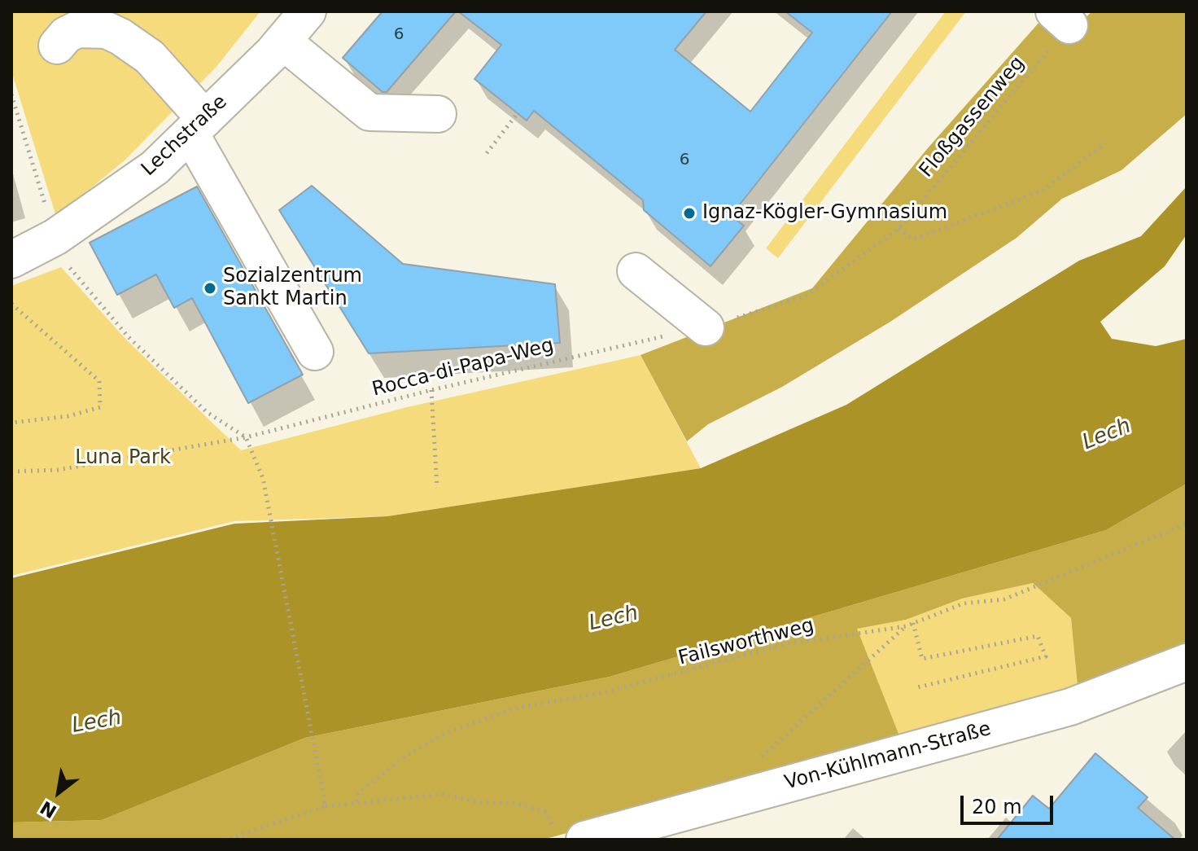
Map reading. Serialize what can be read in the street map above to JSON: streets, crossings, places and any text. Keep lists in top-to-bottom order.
{
  "streets": {
    "street": ["Lechstraße", "Von-Kühlmann-Straße"],
    "path": ["Floßgassenweg", "Rocca-di-Papa-Weg", "Failsworthweg"]
  },
  "crossings": [
    ["Floßgassenweg", "Rocca-di-Papa-Weg"]
  ],
  "water": ["Lech"],
  "parks": ["Luna Park"],
  "places": ["Ignaz-Kögler-Gymnasium", "Sozialzentrum Sankt Martin"],
  "house_numbers": ["6", "6"],
  "scale_bar": "20 m",
  "north": "bottom left"
}
